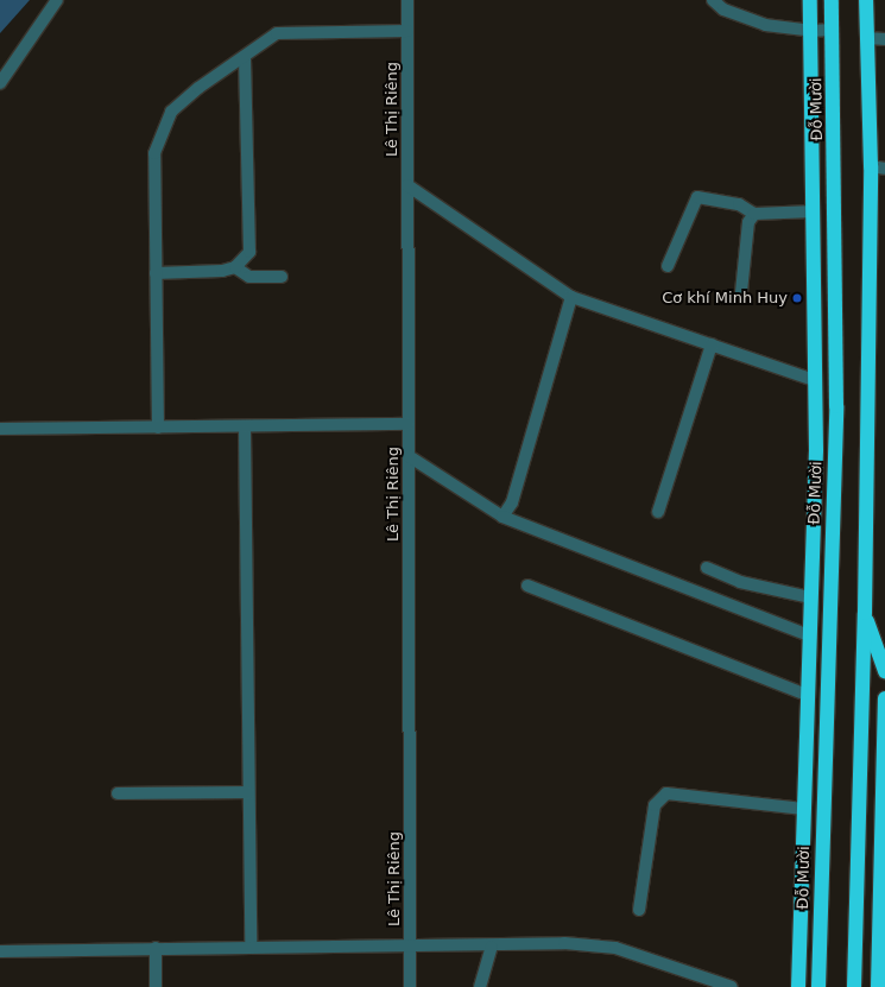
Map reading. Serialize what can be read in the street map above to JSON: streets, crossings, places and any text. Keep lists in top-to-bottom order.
{
  "streets": {
    "highway": ["Đỗ Mười"],
    "street": ["Lê Thị Riêng"]
  },
  "places": ["Cơ khí Minh Huy"]
}
